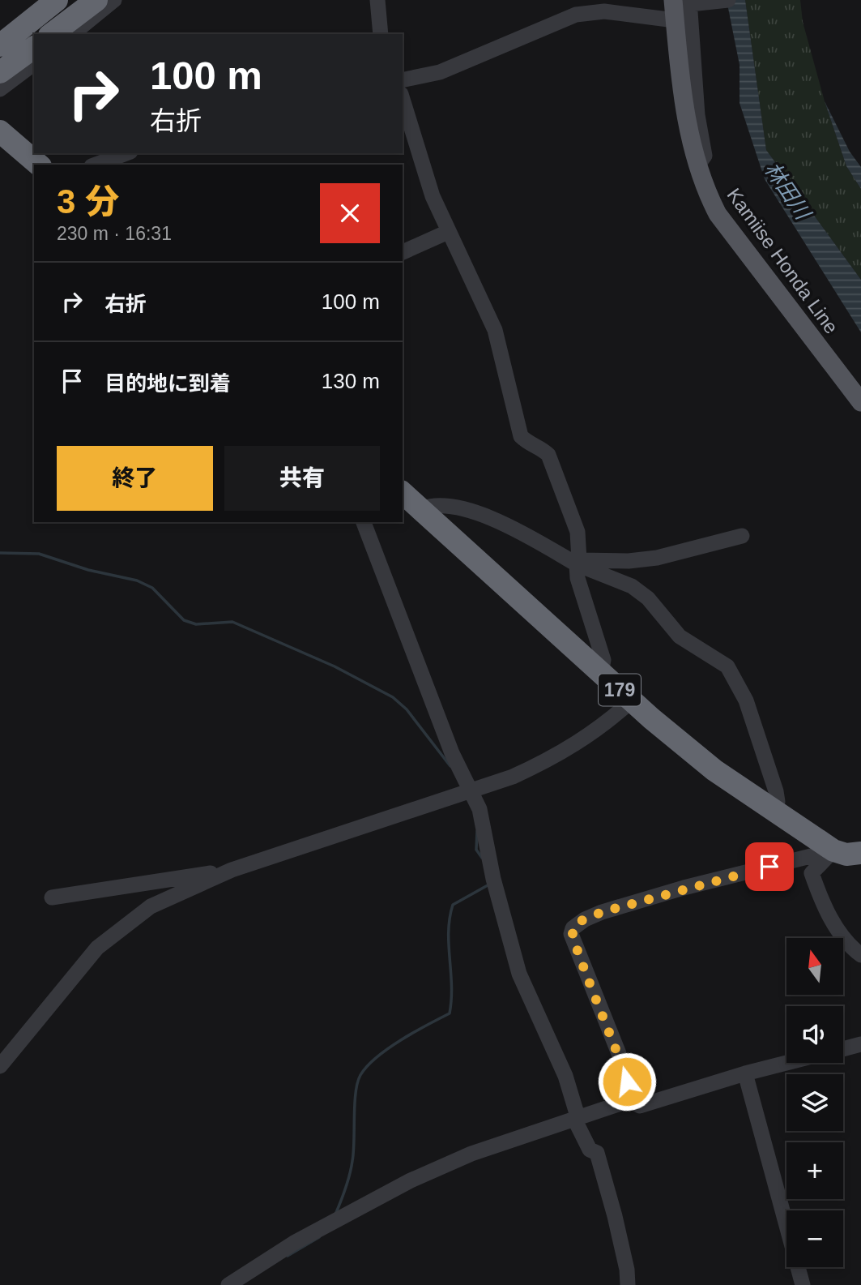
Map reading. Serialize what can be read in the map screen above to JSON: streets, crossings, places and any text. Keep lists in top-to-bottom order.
{
  "streets": {
    "highway": ["179"],
    "main road": ["Kamiise Honda Line"]
  },
  "water": ["林田川"],
  "north": "top",
  "page": {
    "turn": ["100 m", "右折"],
    "heading": ["3 分", "230 m · 16:31"],
    "list": [
      {
        "name": "右折",
        "value": "100 m"
      },
      {
        "name": "目的地に到着",
        "value": "130 m"
      }
    ],
    "buttons": ["終了", "共有"],
    "map_buttons": ["+", "−"]
  }
}
